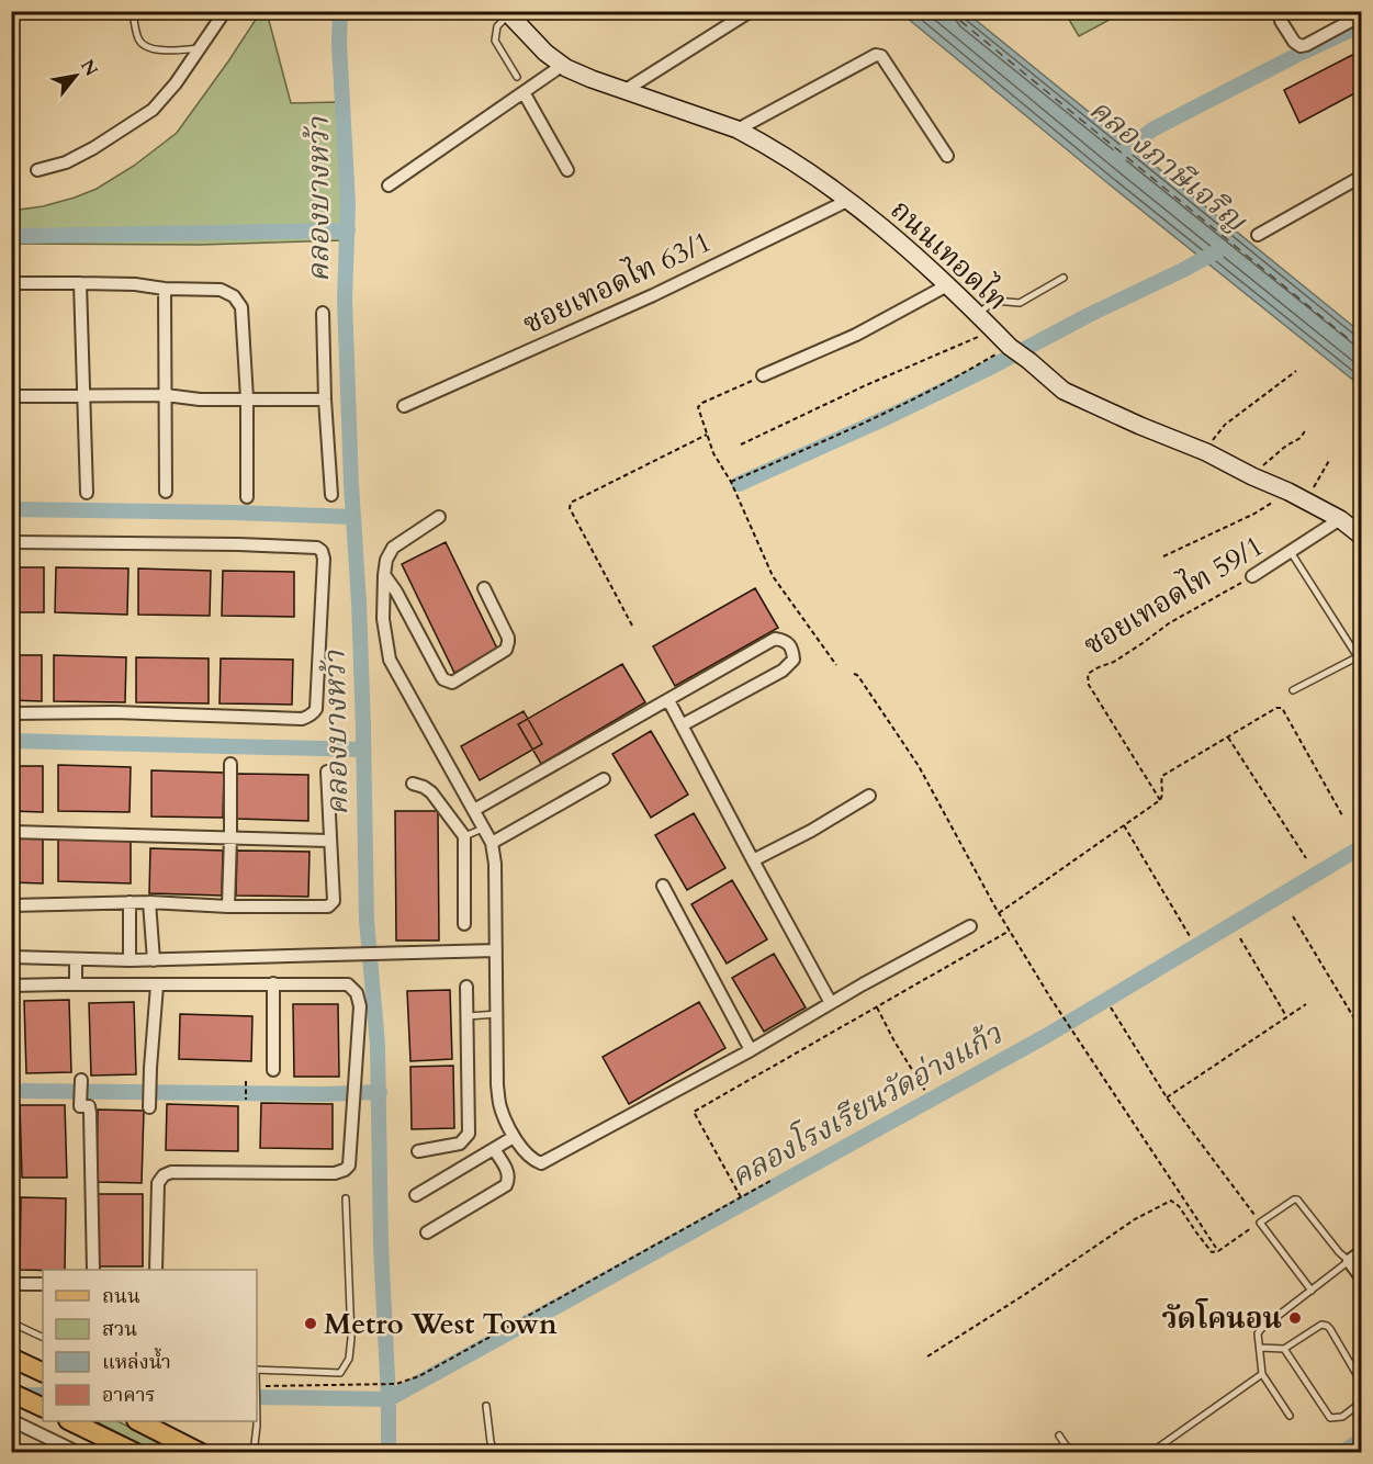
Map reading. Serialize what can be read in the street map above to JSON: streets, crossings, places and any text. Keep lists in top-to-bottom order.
{
  "streets": {
    "main road": ["ถนนเทอดไท"],
    "street": ["ซอยเทอดไท 63/1", "ซอยเทอดไท 59/1"]
  },
  "crossings": [
    ["ถนนเทอดไท", "ซอยเทอดไท 63/1"],
    ["ถนนเทอดไท", "ซอยเทอดไท 59/1"]
  ],
  "water": ["คลองภาษีเจริญ", "คลองบางหว้า", "คลองโรงเรียนวัดอ่างแก้ว"],
  "places": ["วัดโคนอน", "Metro West Town"],
  "legend": [
    "ถนน",
    "สวน",
    "แหล่งน้ำ",
    "อาคาร"
  ],
  "north": "top right"
}
